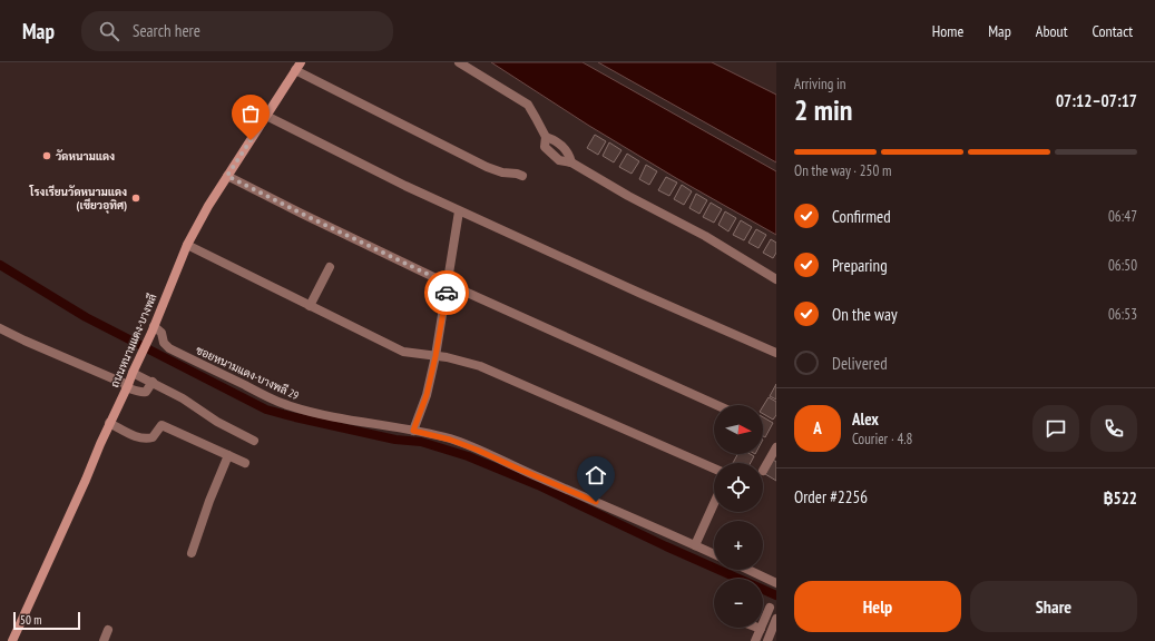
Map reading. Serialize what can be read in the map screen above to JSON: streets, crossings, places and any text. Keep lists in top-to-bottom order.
{
  "streets": {
    "main road": ["ถนนหนามแดง-บางพลี"],
    "street": ["ซอยหนามแดง-บางพลี 29"]
  },
  "crossings": [
    ["ถนนหนามแดง-บางพลี", "ซอยหนามแดง-บางพลี 29"]
  ],
  "places": ["วัดหนามแดง", "โรงเรียนวัดหนามแดง (เขียวอุทิศ)"],
  "scale_bar": "50 m",
  "north": "right",
  "page": {
    "header": "Map",
    "search": "Search here",
    "nav": [
      "Home",
      "Map",
      "About",
      "Contact"
    ],
    "heading": ["2 min", "Arriving in", "07:12–07:17"],
    "panel": [
      "Alex",
      "Courier · 4.8",
      "Order #2256",
      "฿522"
    ],
    "bar": "On the way · 250 m",
    "list": [
      ["Confirmed", "06:47"],
      ["Preparing", "06:50"],
      ["On the way", "06:53"],
      "Delivered"
    ],
    "map_buttons": ["+", "−"],
    "round": "A",
    "buttons": ["Help", "Share"],
    "scale": "50 m"
  }
}
